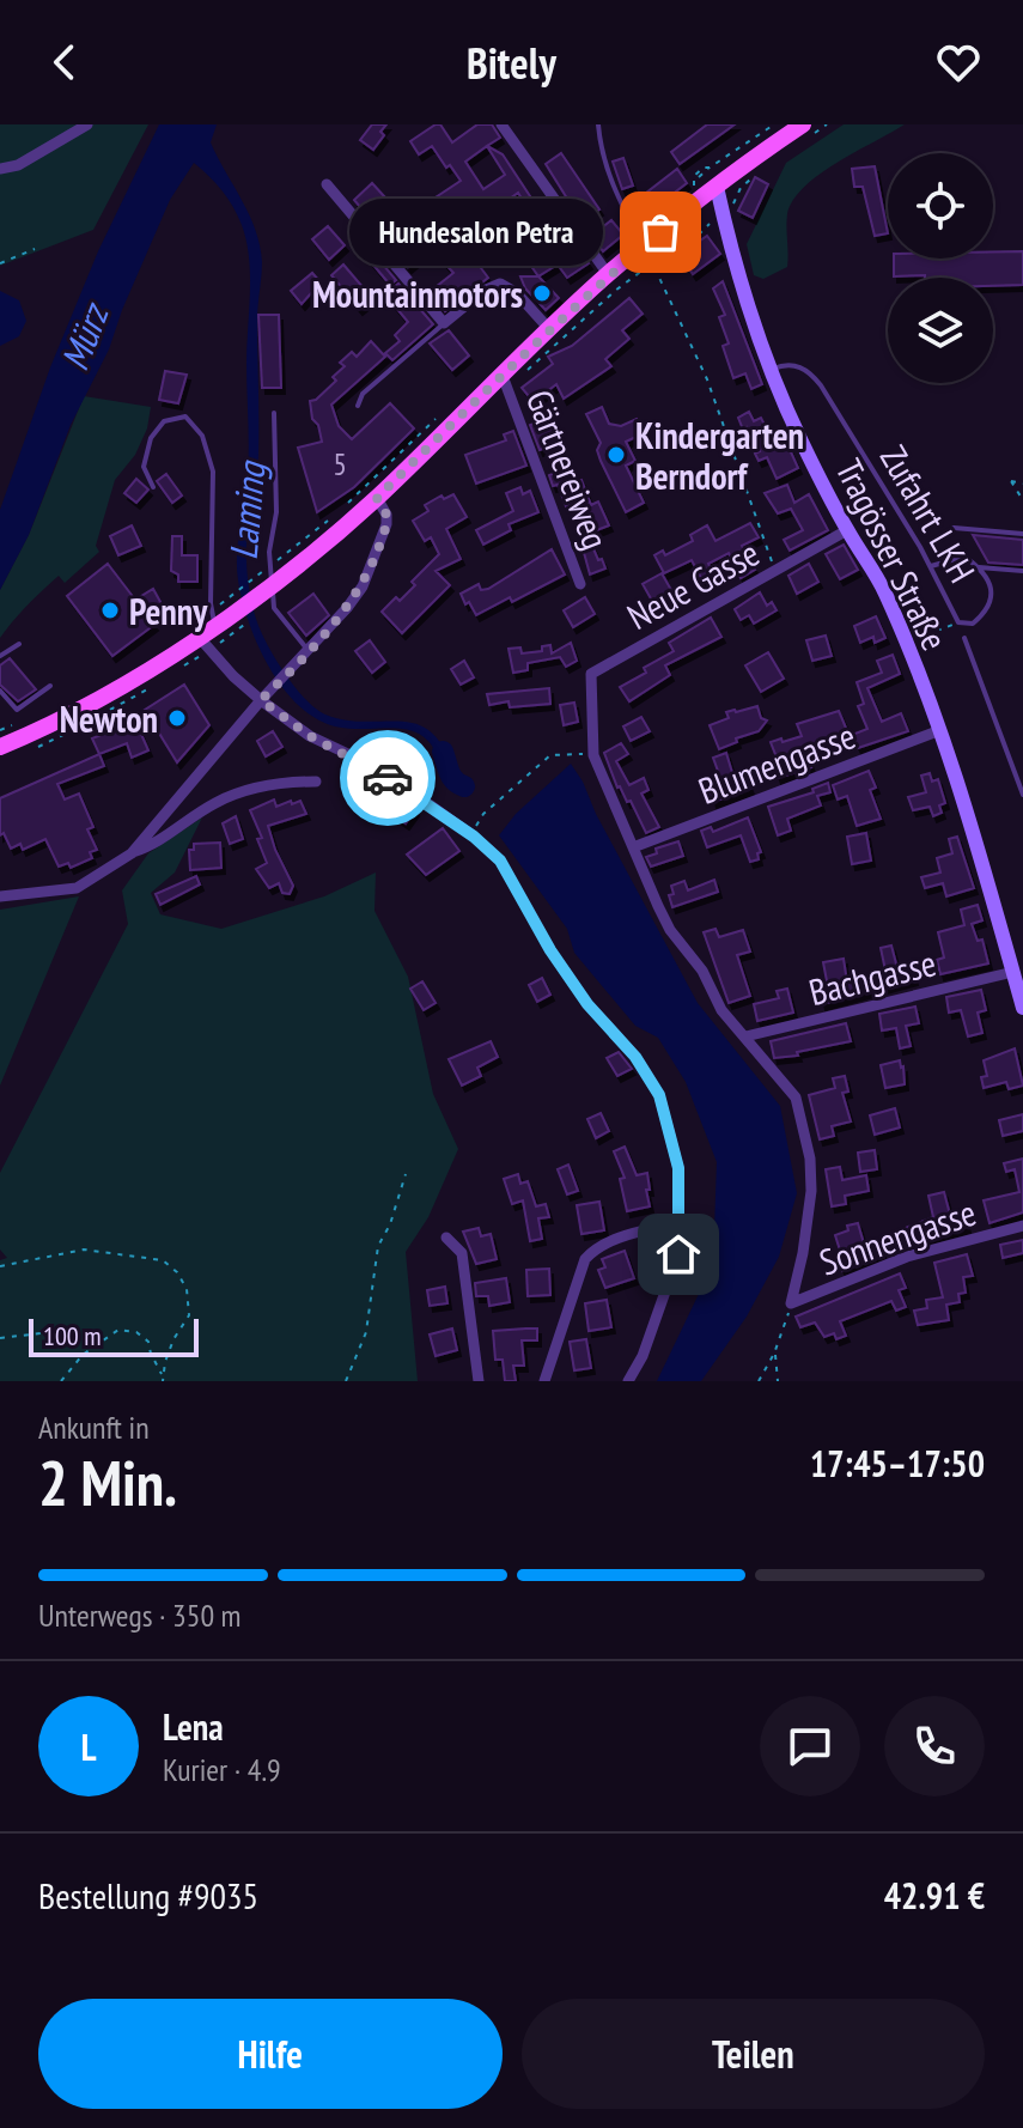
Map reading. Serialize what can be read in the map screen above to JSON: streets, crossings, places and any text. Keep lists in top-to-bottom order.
{
  "streets": {
    "main road": ["Tragösser Straße"],
    "street": [
      "Gärtnereiweg",
      "Neue Gasse",
      "Blumengasse",
      "Bachgasse",
      "Sonnengasse"
    ],
    "lane": ["Zufahrt LKH"]
  },
  "crossings": [
    ["Zufahrt LKH", "Tragösser Straße"],
    ["Tragösser Straße", "Neue Gasse"],
    ["Tragösser Straße", "Blumengasse"],
    ["Tragösser Straße", "Bachgasse"]
  ],
  "water": ["Mürz", "Laming"],
  "places": [
    "Hundesalon Petra",
    "Mountainmotors",
    "Kindergarten Berndorf",
    "Penny",
    "Newton"
  ],
  "house_numbers": ["5"],
  "scale_bar": "100 m",
  "page": {
    "header": "Bitely",
    "bubble": "Hundesalon Petra",
    "scale": "100 m",
    "heading": ["2 Min.", "Ankunft in", "17:45–17:50"],
    "panel": [
      "Lena",
      "Kurier · 4.9",
      "Bestellung #9035",
      "42.91 €"
    ],
    "bar": "Unterwegs · 350 m",
    "round": "L",
    "buttons": ["Hilfe", "Teilen"]
  }
}
